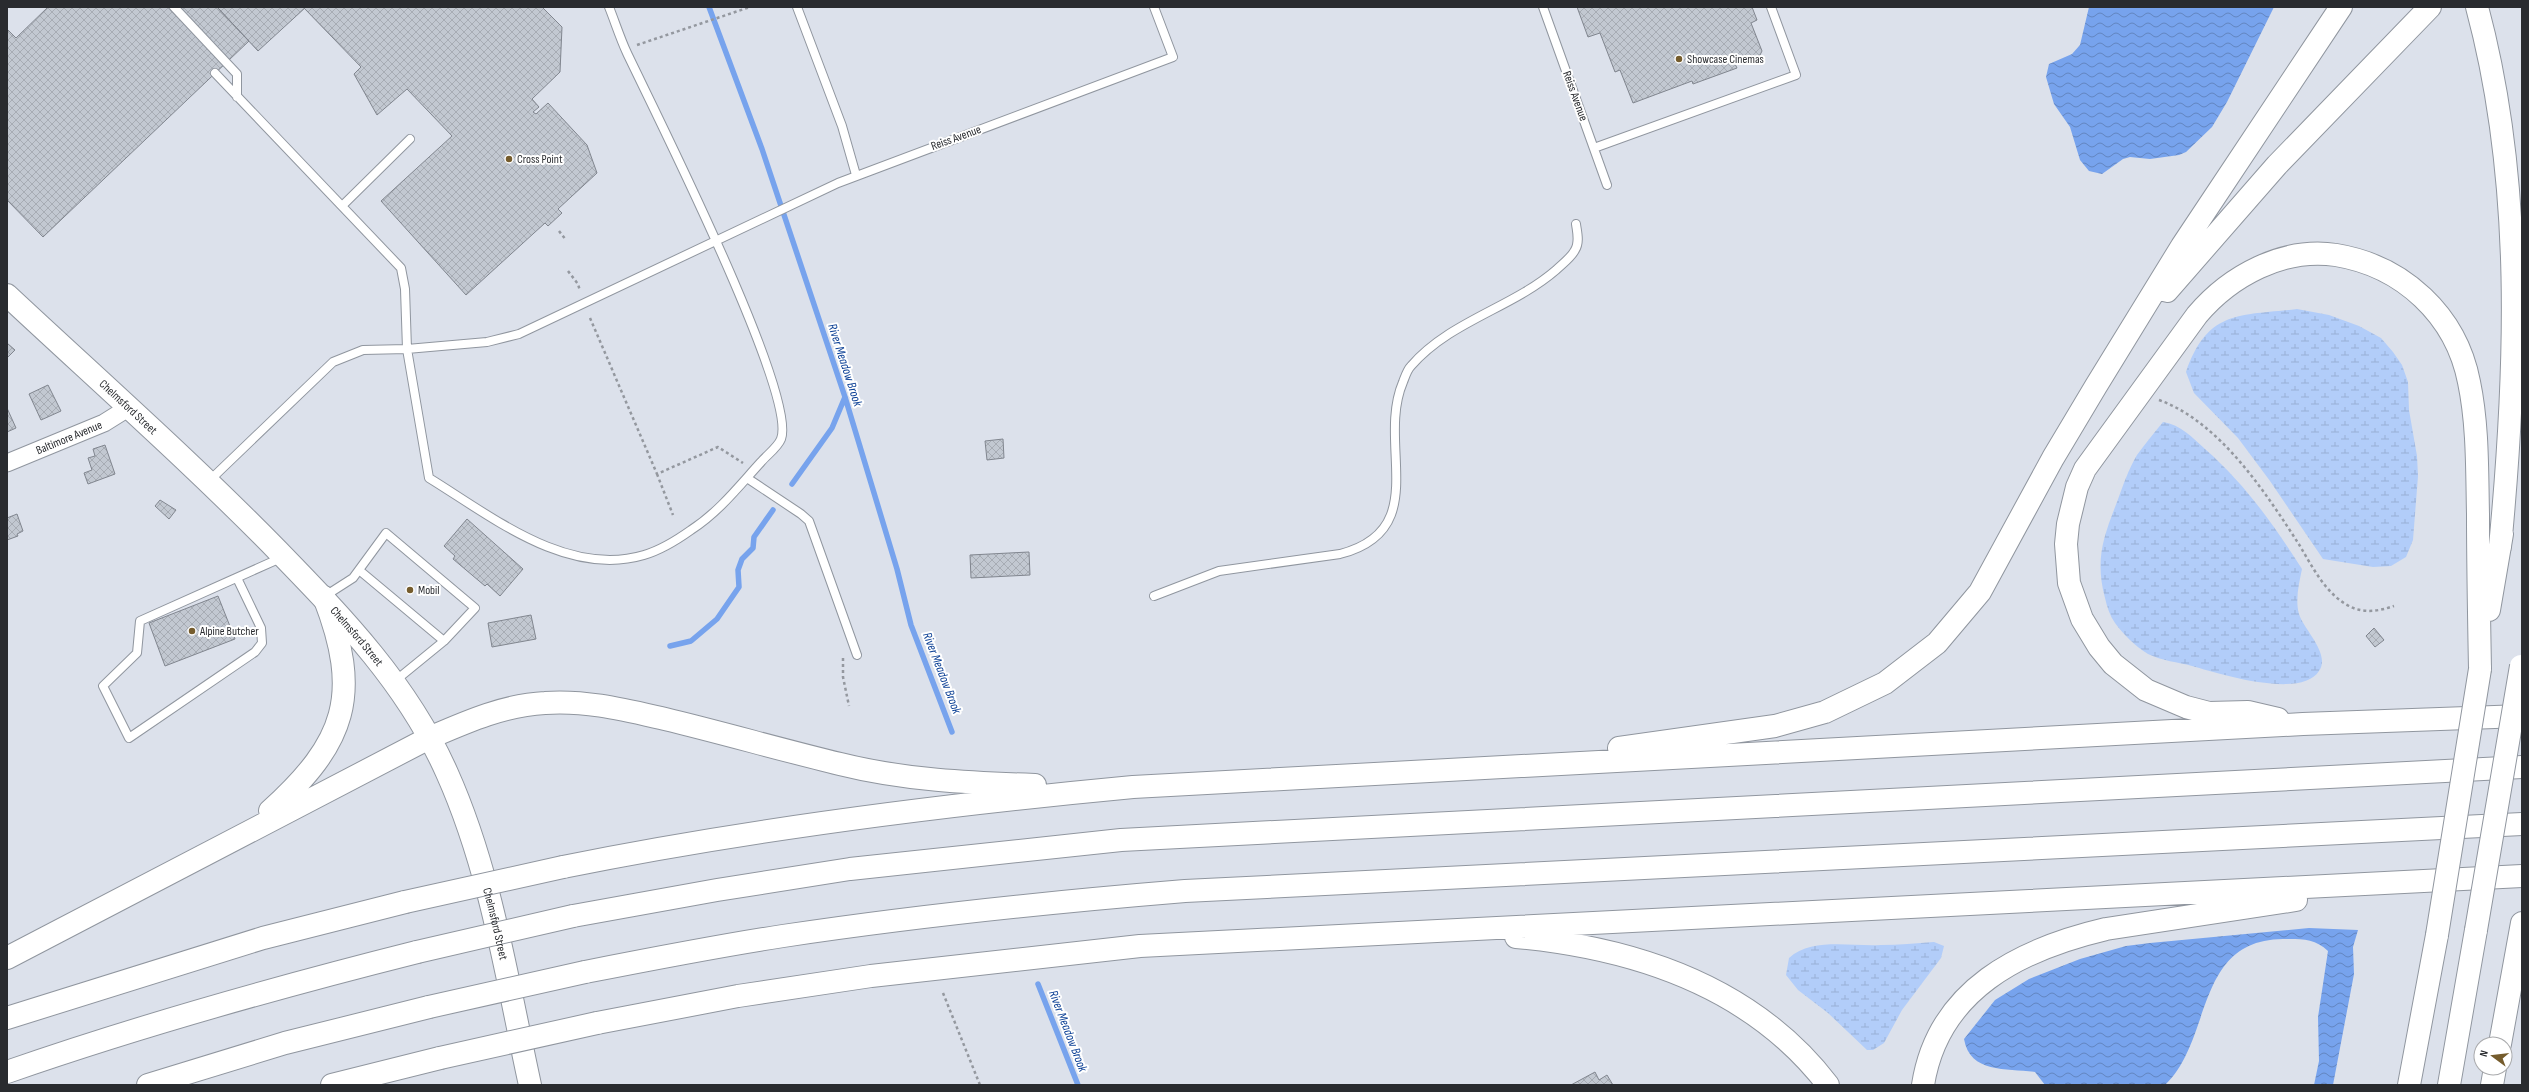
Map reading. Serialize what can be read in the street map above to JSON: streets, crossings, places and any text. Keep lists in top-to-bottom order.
{
  "streets": {
    "main road": ["Chelmsford Street"],
    "street": ["Baltimore Avenue"],
    "lane": ["Reiss Avenue"]
  },
  "crossings": [
    ["Chelmsford Street", "Baltimore Avenue"]
  ],
  "water": ["River Meadow Brook"],
  "places": [
    "Showcase Cinemas",
    "Cross Point",
    "Mobil",
    "Alpine Butcher"
  ],
  "north": "left"
}
